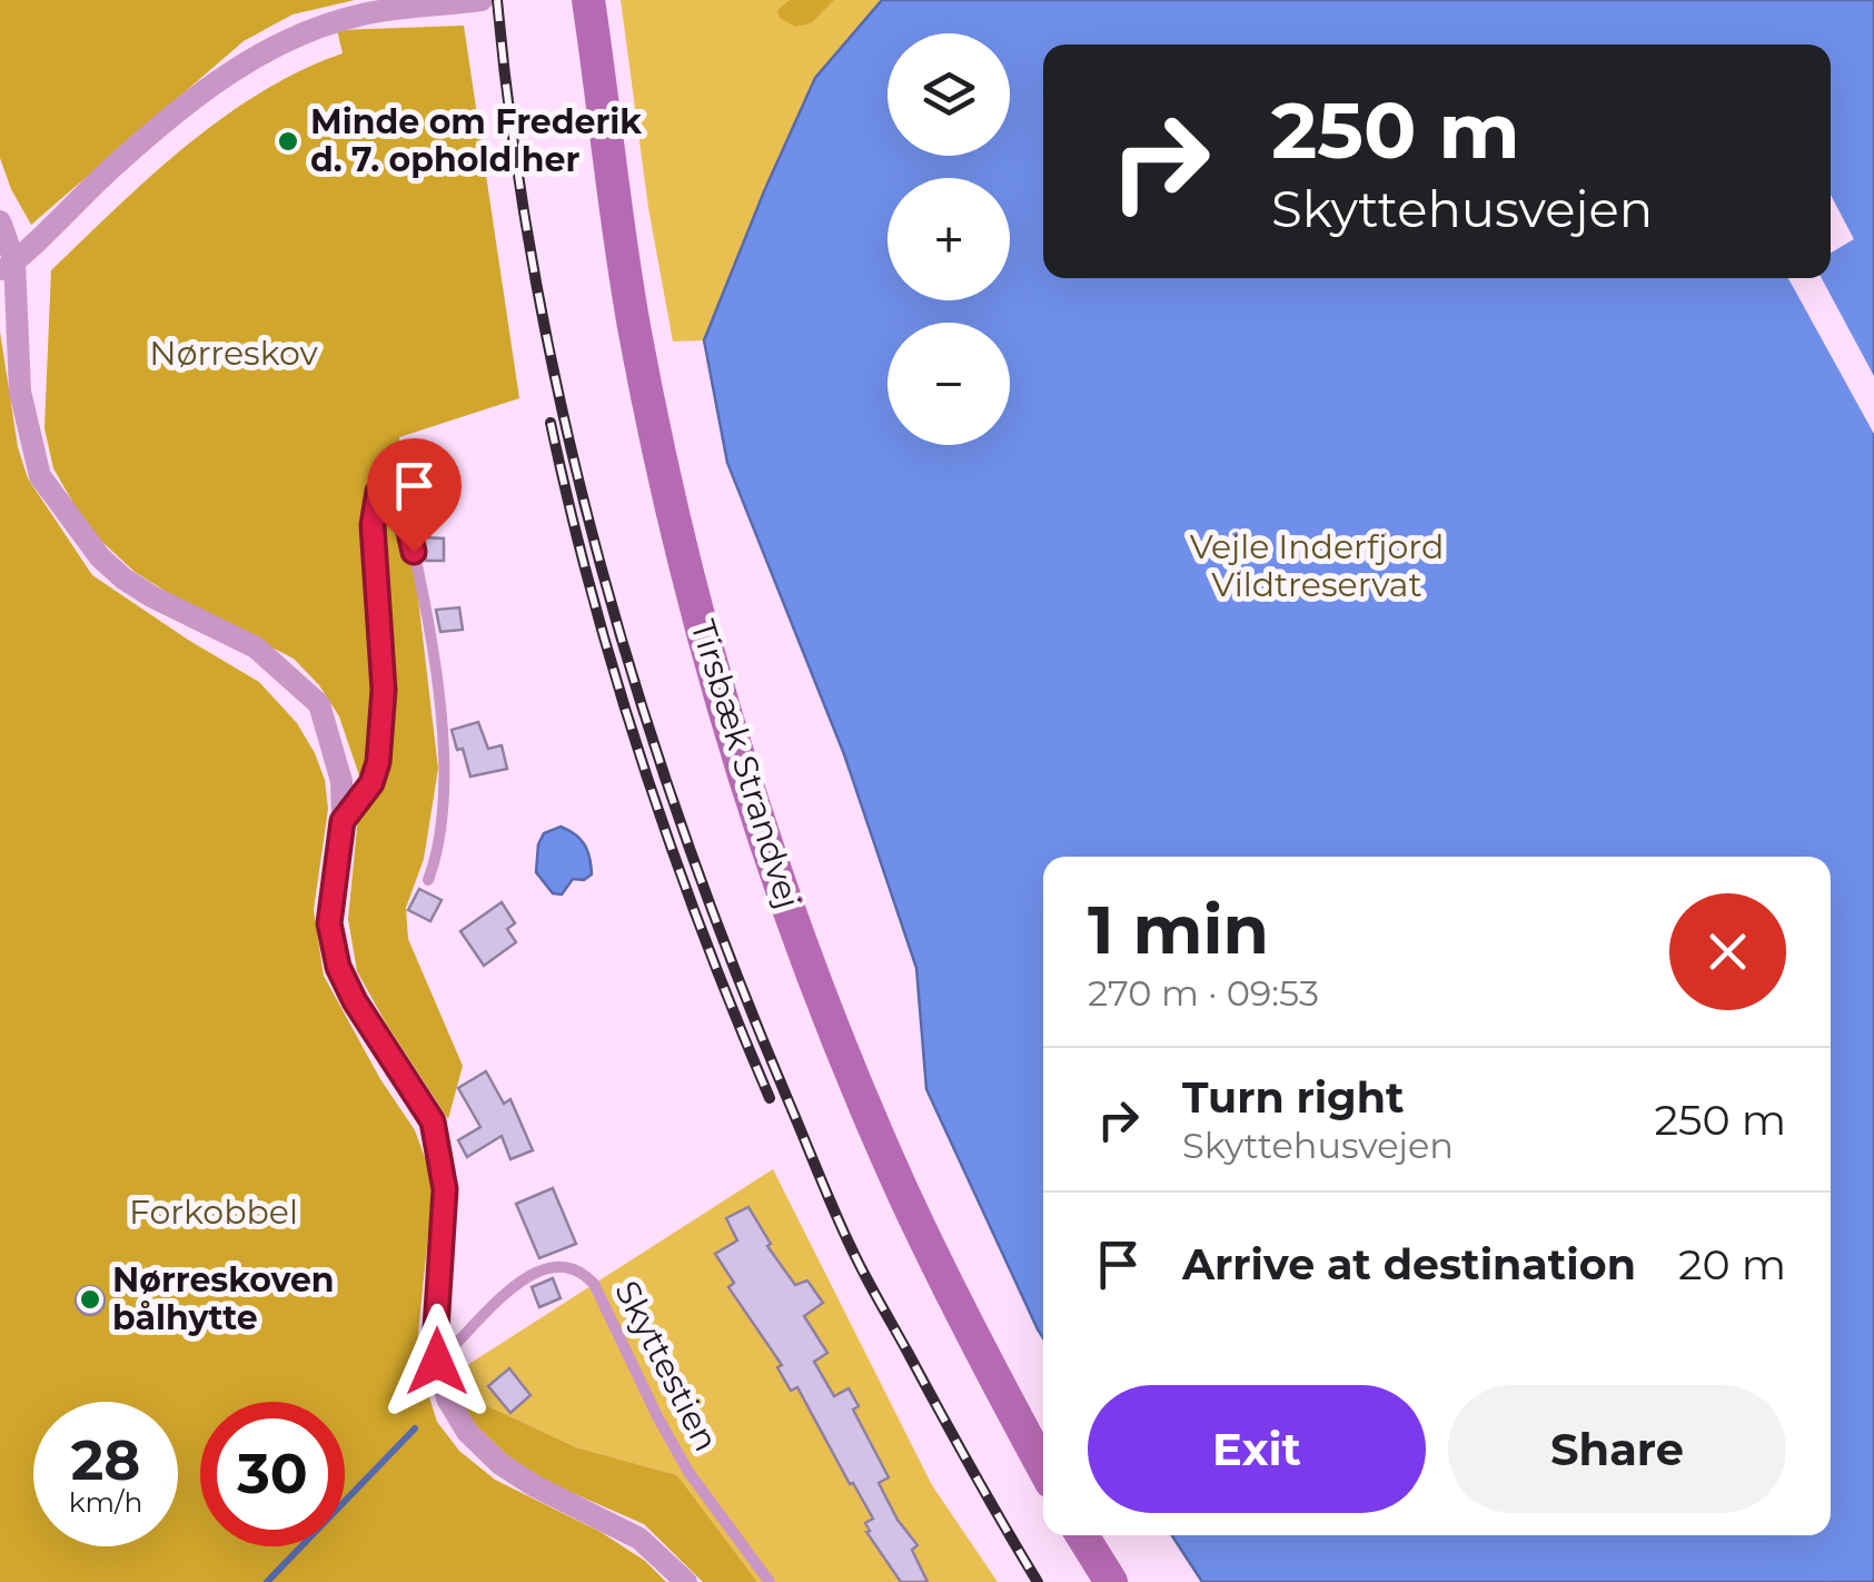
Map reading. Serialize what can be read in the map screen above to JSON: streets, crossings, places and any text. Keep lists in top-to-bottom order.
{
  "streets": {
    "street": ["Tirsbæk Strandvej"],
    "lane": ["Skyttestien"]
  },
  "parks": ["Nørreskov", "Vejle Inderfjord Vildtreservat", "Forkobbel"],
  "places": ["Minde om Frederik d. 7. ophold her", "Nørreskoven bålhytte"],
  "page": {
    "map_buttons": ["+", "−"],
    "turn": ["250 m", "Skyttehusvejen"],
    "heading": ["1 min", "270 m · 09:53"],
    "list": [
      {
        "name": "Turn right",
        "note": "Skyttehusvejen",
        "value": "250 m"
      },
      {
        "name": "Arrive at destination",
        "value": "20 m"
      }
    ],
    "buttons": ["Exit", "Share"],
    "speed": "28 km/h",
    "limit": "30"
  }
}
